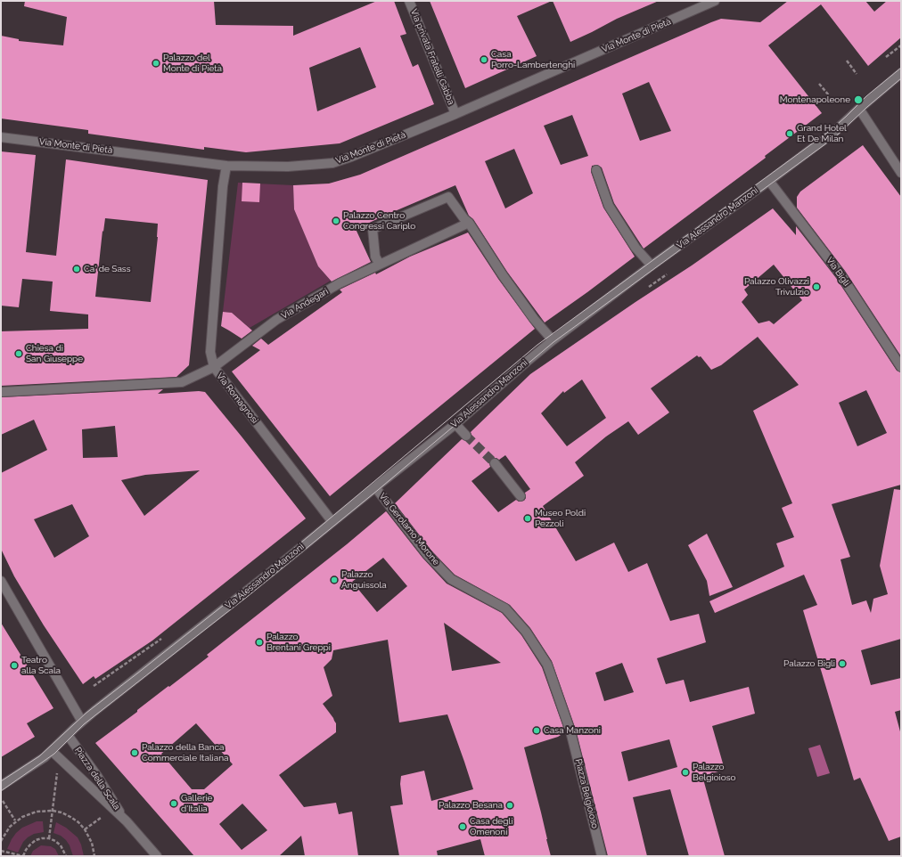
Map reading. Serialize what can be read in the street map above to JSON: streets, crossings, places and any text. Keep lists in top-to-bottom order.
{
  "streets": {
    "street": [
      "Via Monte di Pietà",
      "Via privata Fratelli Gabba",
      "Via Alessandro Manzoni",
      "Via Bigli",
      "Via Andegari",
      "Via Romagnosi",
      "Via Gerolamo Morone",
      "Piazza della Scala",
      "Piazza Belgioioso"
    ]
  },
  "crossings": [
    ["Via Monte di Pietà", "Via privata Fratelli Gabba"],
    ["Via Monte di Pietà", "Via Romagnosi"],
    ["Via Alessandro Manzoni", "Via Bigli"],
    ["Via Alessandro Manzoni", "Via Romagnosi"],
    ["Via Alessandro Manzoni", "Via Gerolamo Morone"],
    ["Via Andegari", "Via Romagnosi"],
    ["Via Gerolamo Morone", "Piazza Belgioioso"]
  ],
  "places": [
    "Casa Porro-Lambertenghi",
    "Palazzo del Monte di Pietà",
    "Montenapoleone",
    "Grand Hotel Et De Milan",
    "Palazzo Centro Congressi Cariplo",
    "Ca' de Sass",
    "Palazzo Olivazzi Trivulzio",
    "Chiesa di San Giuseppe",
    "Museo Poldi Pezzoli",
    "Palazzo Anguissola",
    "Palazzo Brentani Greppi",
    "Palazzo Bigli",
    "Teatro alla Scala",
    "Casa Manzoni",
    "Palazzo della Banca Commerciale Italiana",
    "Palazzo Belgioioso",
    "Gallerie d'Italia",
    "Palazzo Besana",
    "Casa degli Omenoni"
  ]
}
